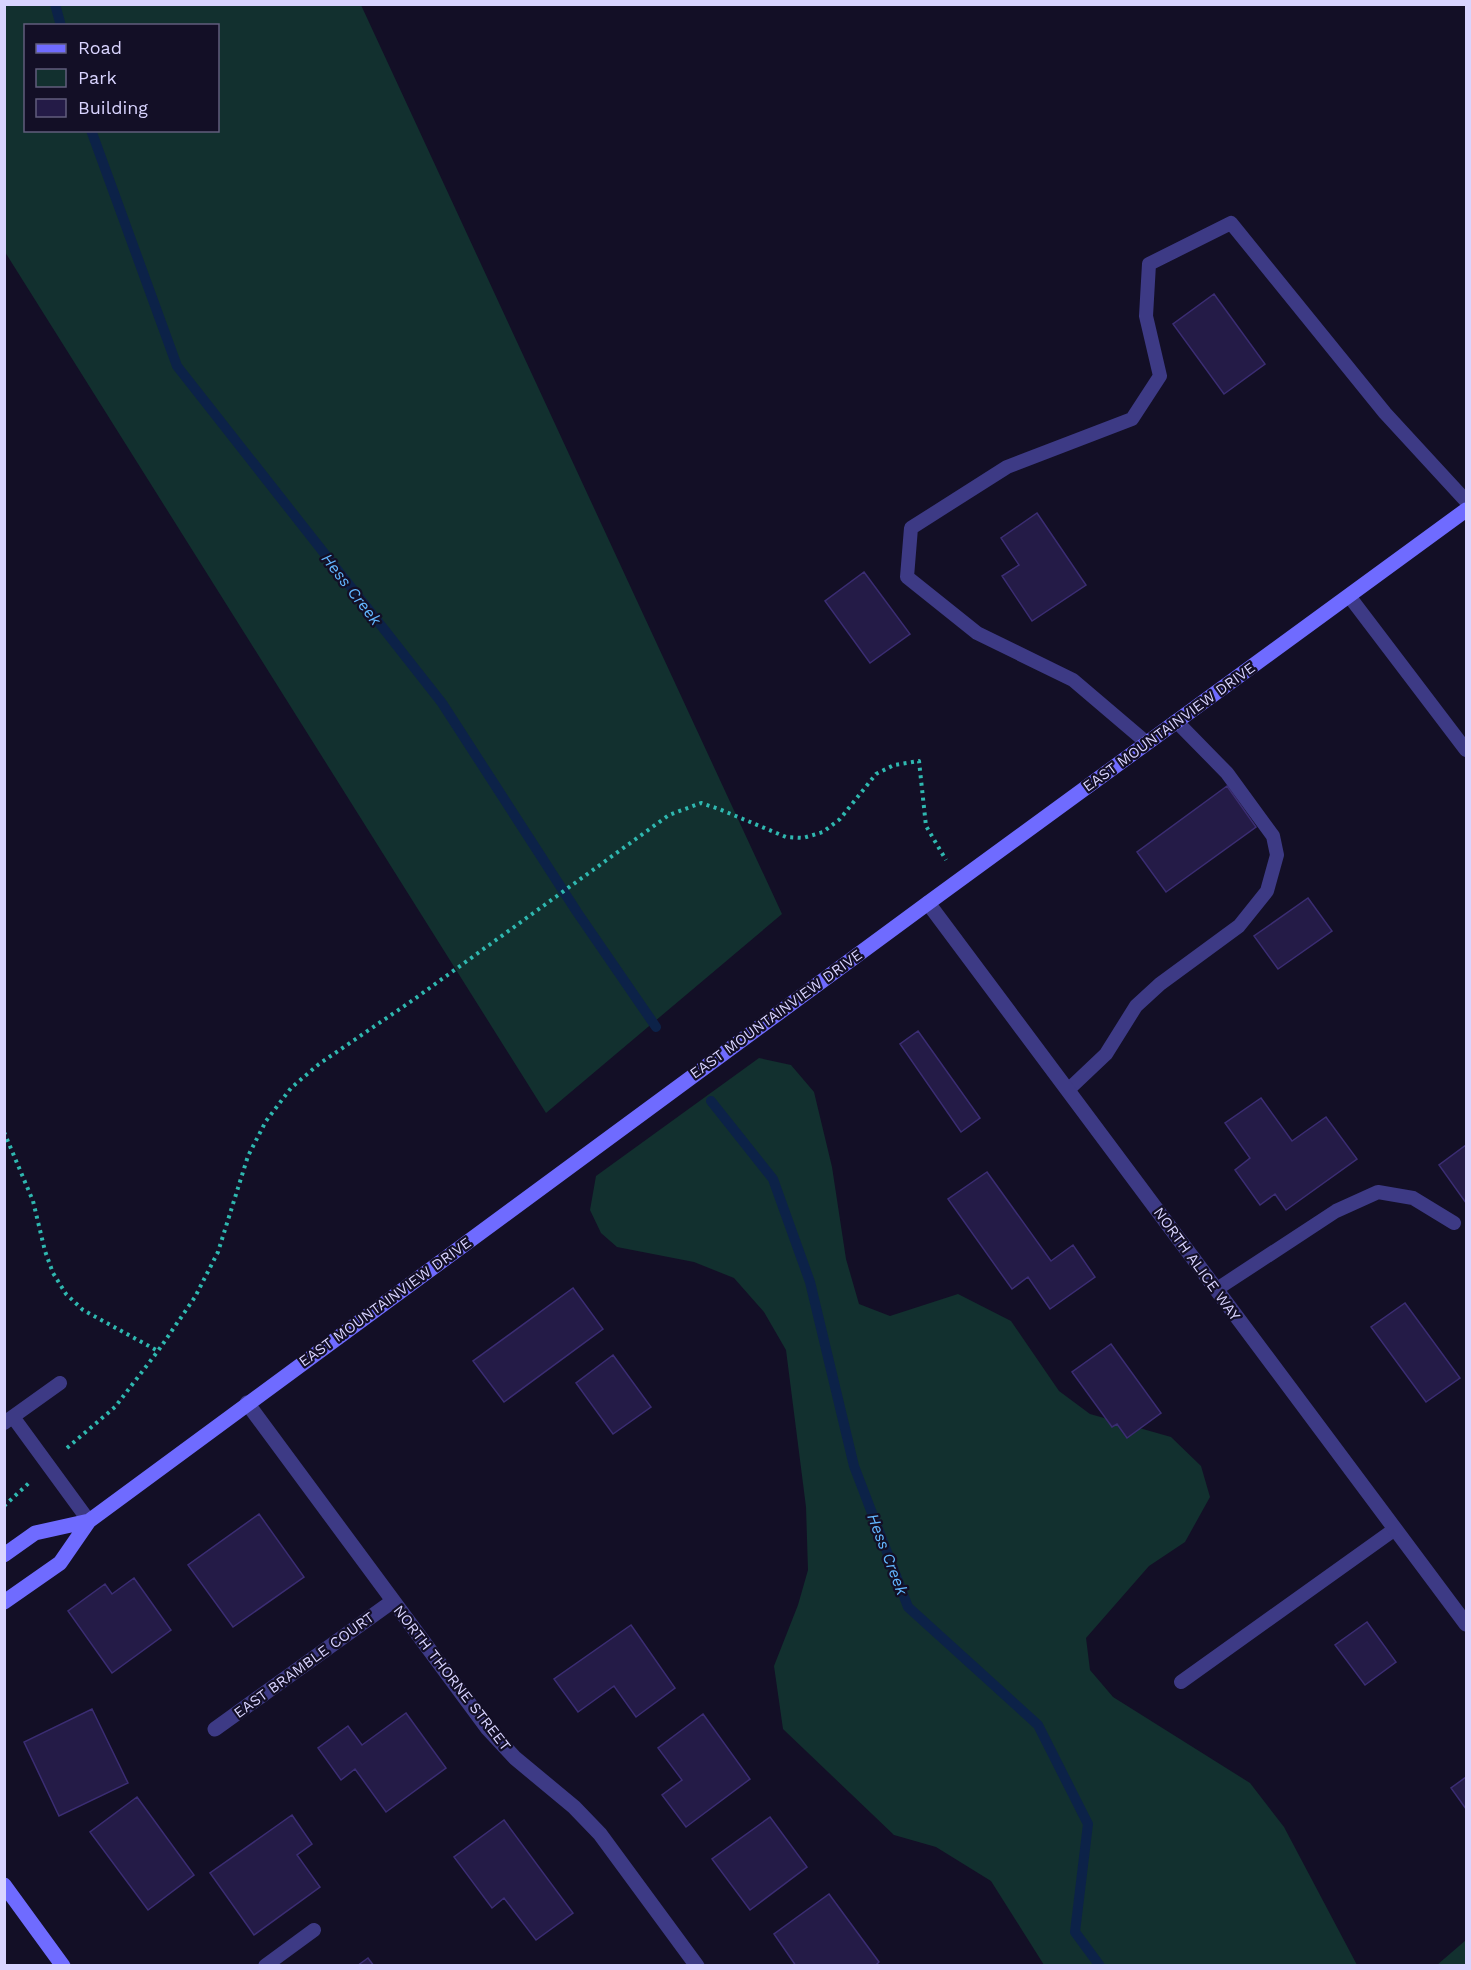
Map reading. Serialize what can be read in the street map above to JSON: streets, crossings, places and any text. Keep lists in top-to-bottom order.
{
  "streets": {
    "main road": ["EAST MOUNTAINVIEW DRIVE"],
    "street": ["NORTH ALICE WAY", "EAST BRAMBLE COURT", "NORTH THORNE STREET"]
  },
  "crossings": [
    ["EAST MOUNTAINVIEW DRIVE", "NORTH ALICE WAY"],
    ["EAST MOUNTAINVIEW DRIVE", "NORTH THORNE STREET"],
    ["EAST BRAMBLE COURT", "NORTH THORNE STREET"]
  ],
  "water": ["Hess Creek"],
  "legend": ["Road", "Park", "Building"]
}
